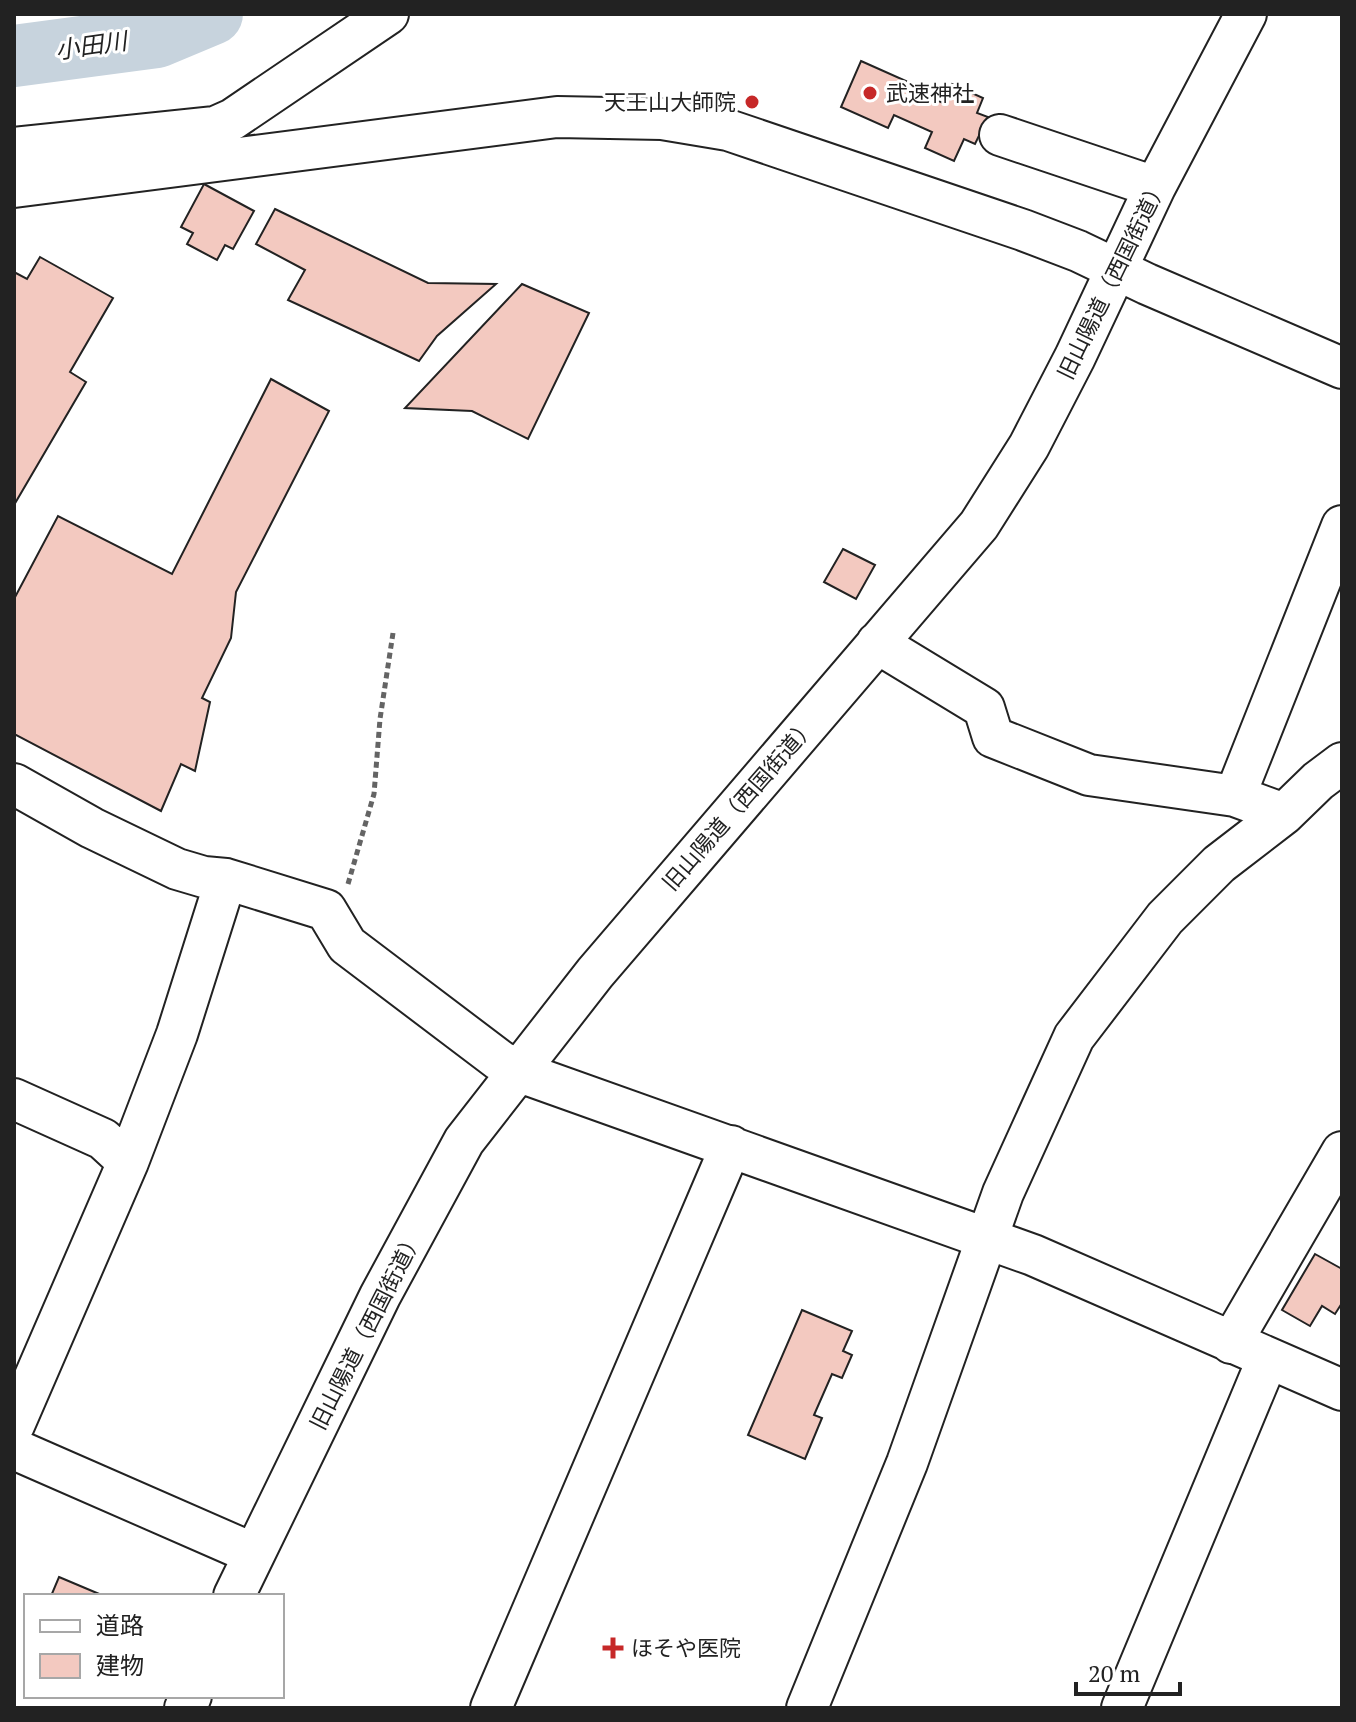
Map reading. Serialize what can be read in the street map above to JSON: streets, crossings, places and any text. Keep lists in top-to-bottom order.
{
  "streets": {
    "street": ["旧山陽道（西国街道）"]
  },
  "water": ["小田川"],
  "places": {
    "other": ["武速神社", "天王山大師院"],
    "health": ["ほそや医院"]
  },
  "legend": ["道路", "建物"],
  "scale_bar": "20 m"
}
